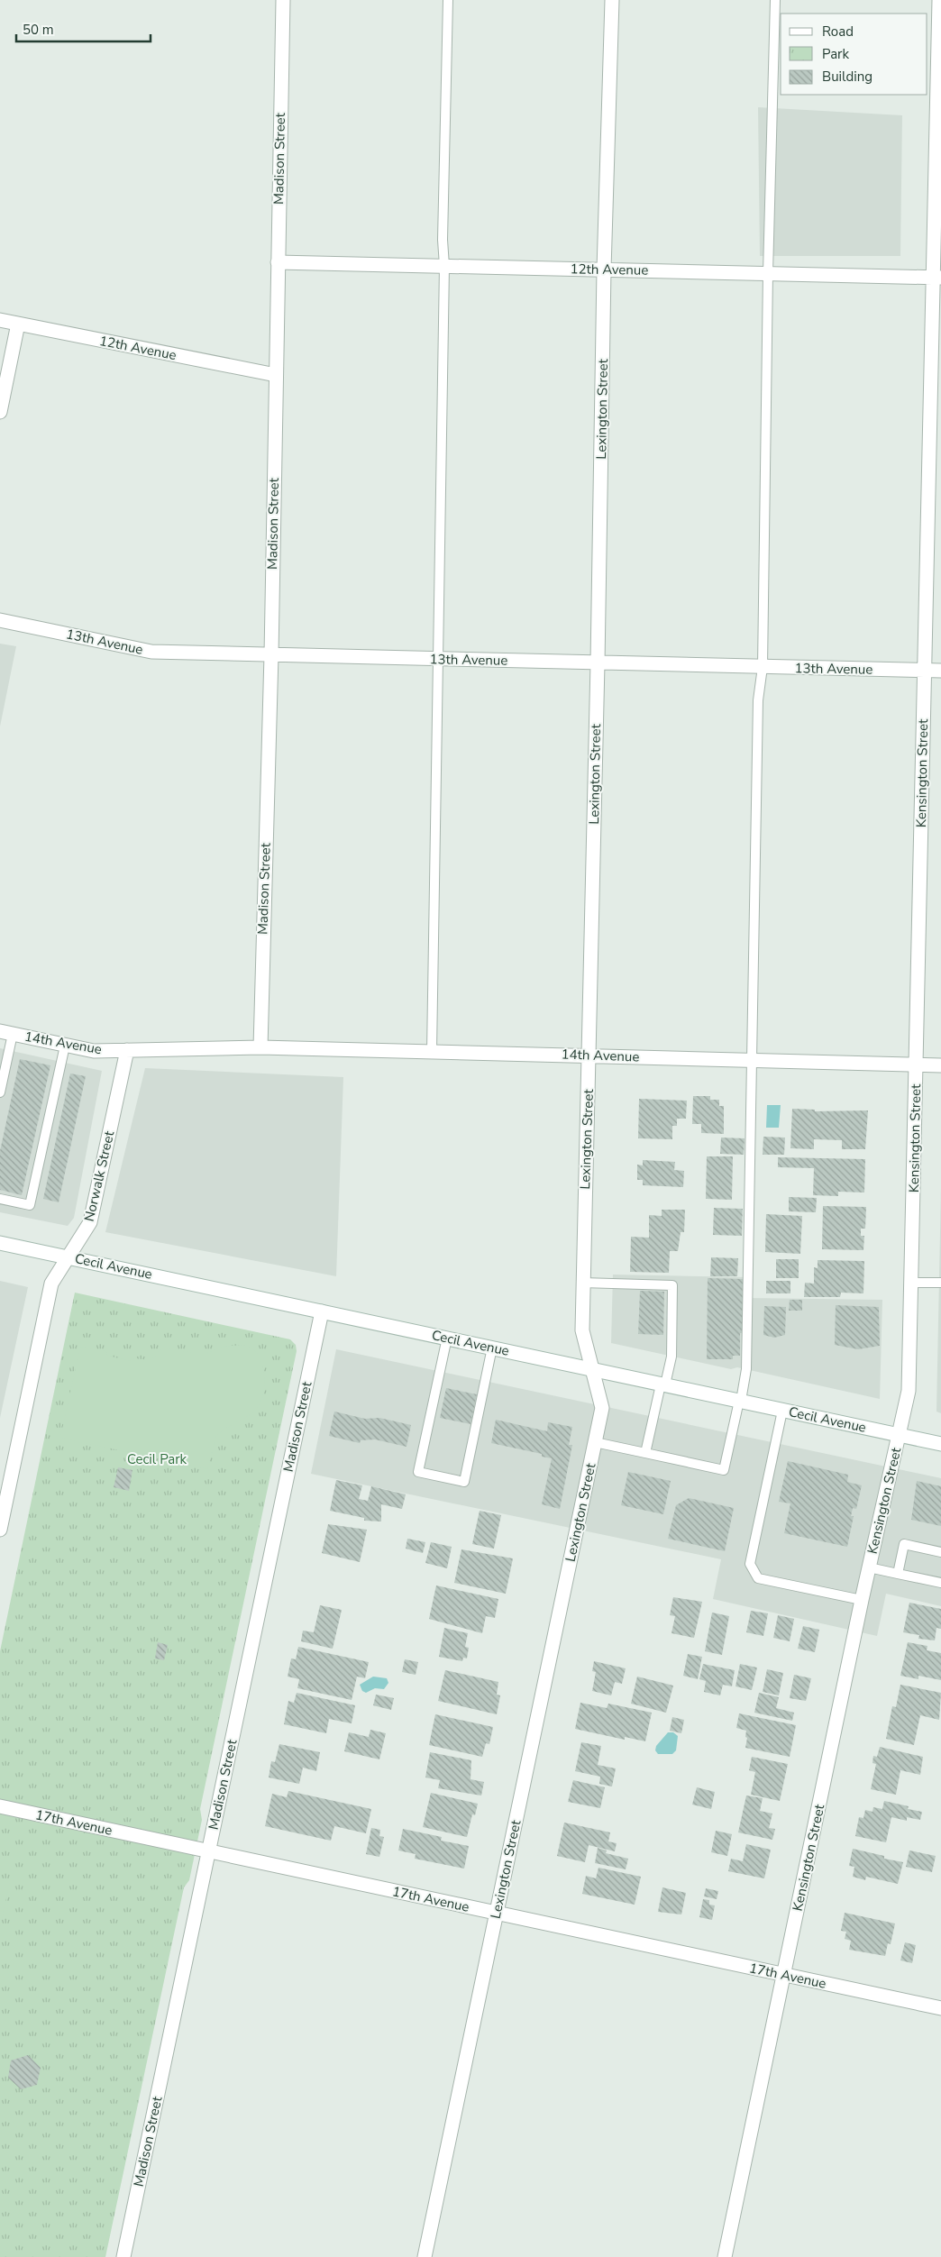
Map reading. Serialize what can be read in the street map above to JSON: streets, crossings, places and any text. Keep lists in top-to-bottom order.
{
  "streets": {
    "street": [
      "Madison Street",
      "12th Avenue",
      "Lexington Street",
      "13th Avenue",
      "Kensington Street",
      "14th Avenue",
      "Norwalk Street",
      "Cecil Avenue",
      "17th Avenue"
    ]
  },
  "crossings": [
    ["Madison Street", "12th Avenue"],
    ["Madison Street", "13th Avenue"],
    ["Madison Street", "14th Avenue"],
    ["Madison Street", "Cecil Avenue"],
    ["Madison Street", "17th Avenue"],
    ["12th Avenue", "Lexington Street"],
    ["12th Avenue", "Kensington Street"],
    ["Lexington Street", "13th Avenue"],
    ["Lexington Street", "14th Avenue"],
    ["Lexington Street", "Cecil Avenue"],
    ["Lexington Street", "17th Avenue"],
    ["13th Avenue", "Kensington Street"],
    ["Kensington Street", "14th Avenue"],
    ["Kensington Street", "Cecil Avenue"],
    ["Kensington Street", "17th Avenue"],
    ["14th Avenue", "Norwalk Street"],
    ["Norwalk Street", "Cecil Avenue"]
  ],
  "parks": ["Cecil Park"],
  "legend": ["Road", "Park", "Building"],
  "scale_bar": "50 m"
}
